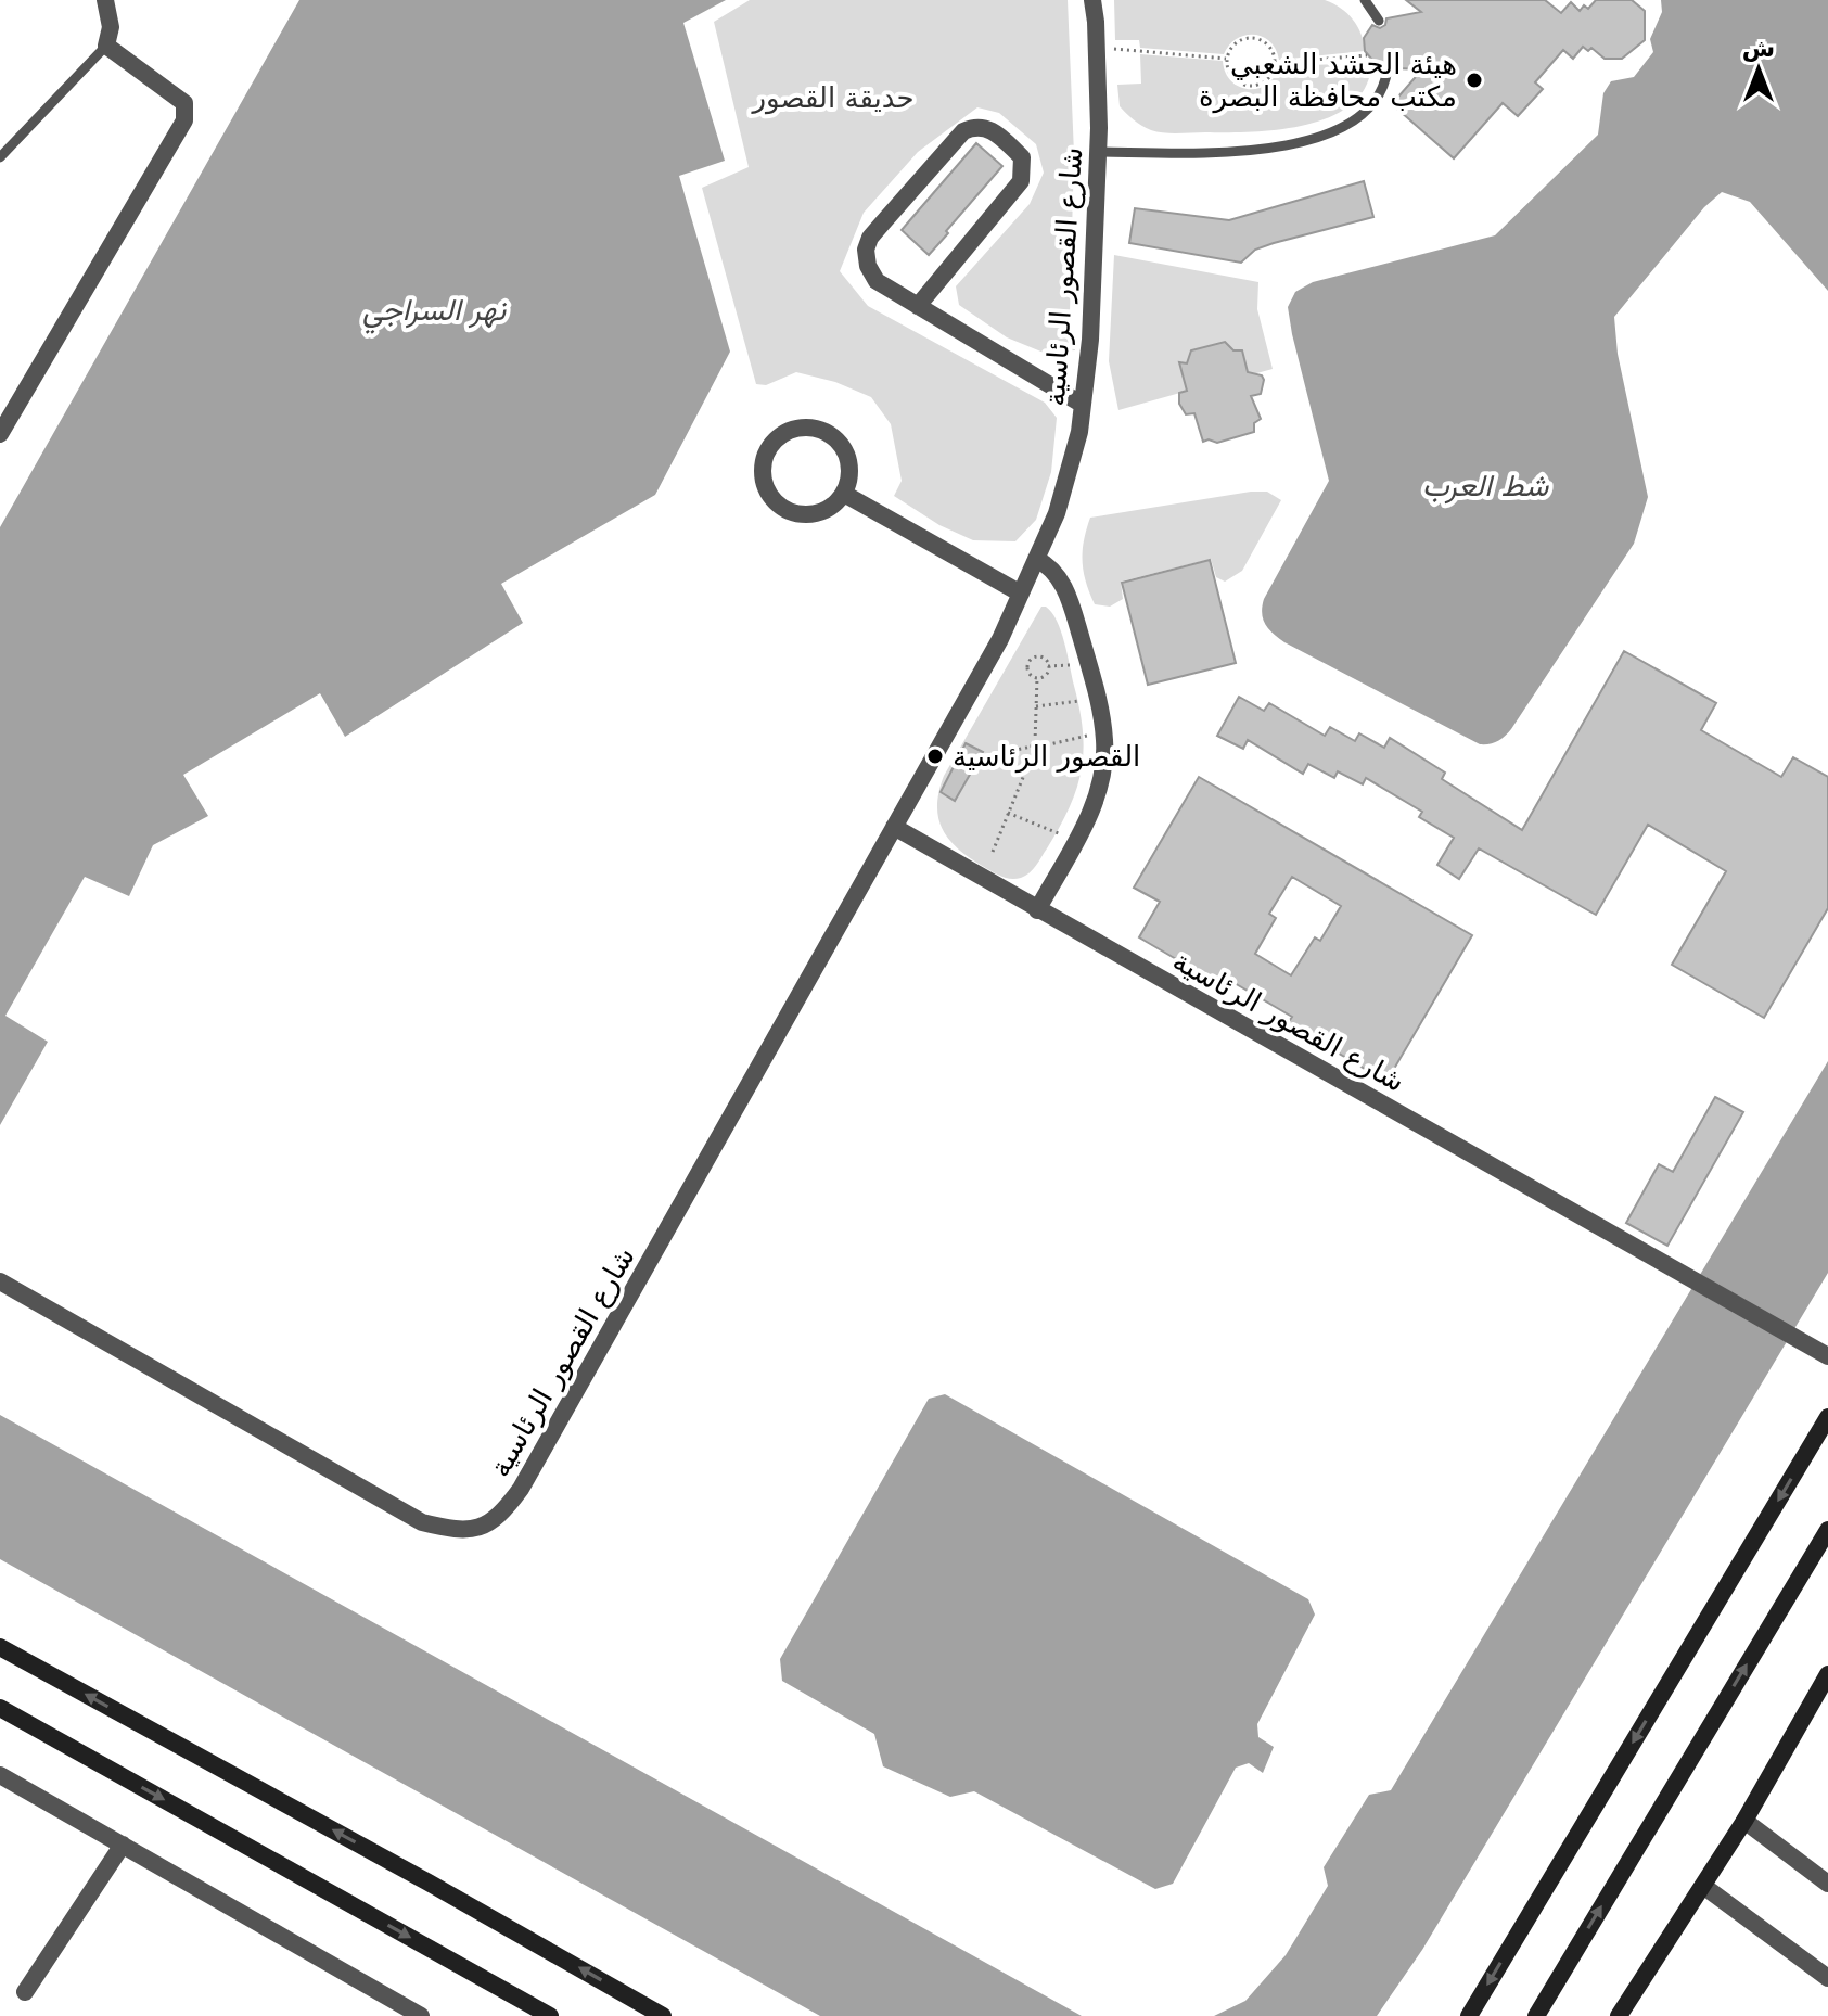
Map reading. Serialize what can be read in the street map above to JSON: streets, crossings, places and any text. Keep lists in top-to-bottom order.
{
  "streets": {
    "street": ["شارع القصور الرئاسية"]
  },
  "water": ["نهر السراجي", "شط العرب"],
  "parks": ["حديقة القصور"],
  "places": ["هيئة الحشد الشعبي مكتب محافظة البصرة", "القصور الرئاسية"],
  "north": "top"
}
